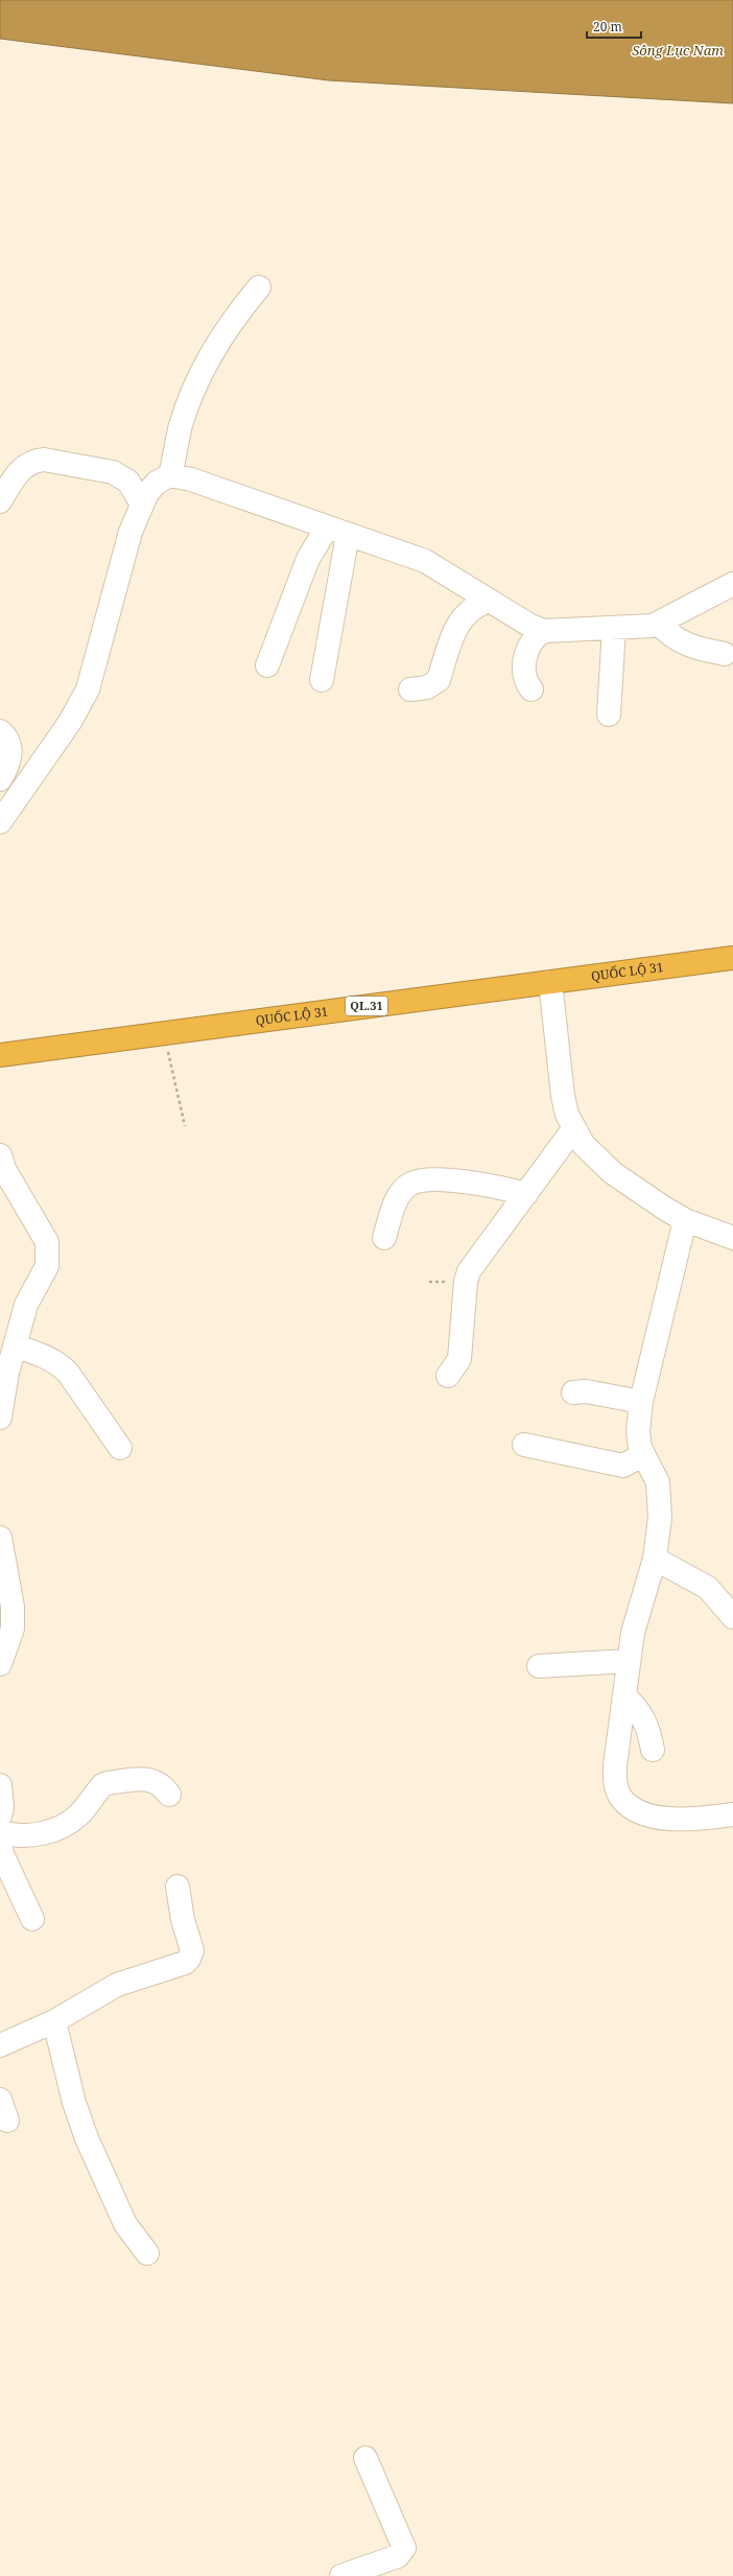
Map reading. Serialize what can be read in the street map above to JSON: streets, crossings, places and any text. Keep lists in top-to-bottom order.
{
  "streets": {
    "highway": ["QUỐC LỘ 31", "QL.31"]
  },
  "water": ["Sông Lục Nam"],
  "scale_bar": "20 m"
}
